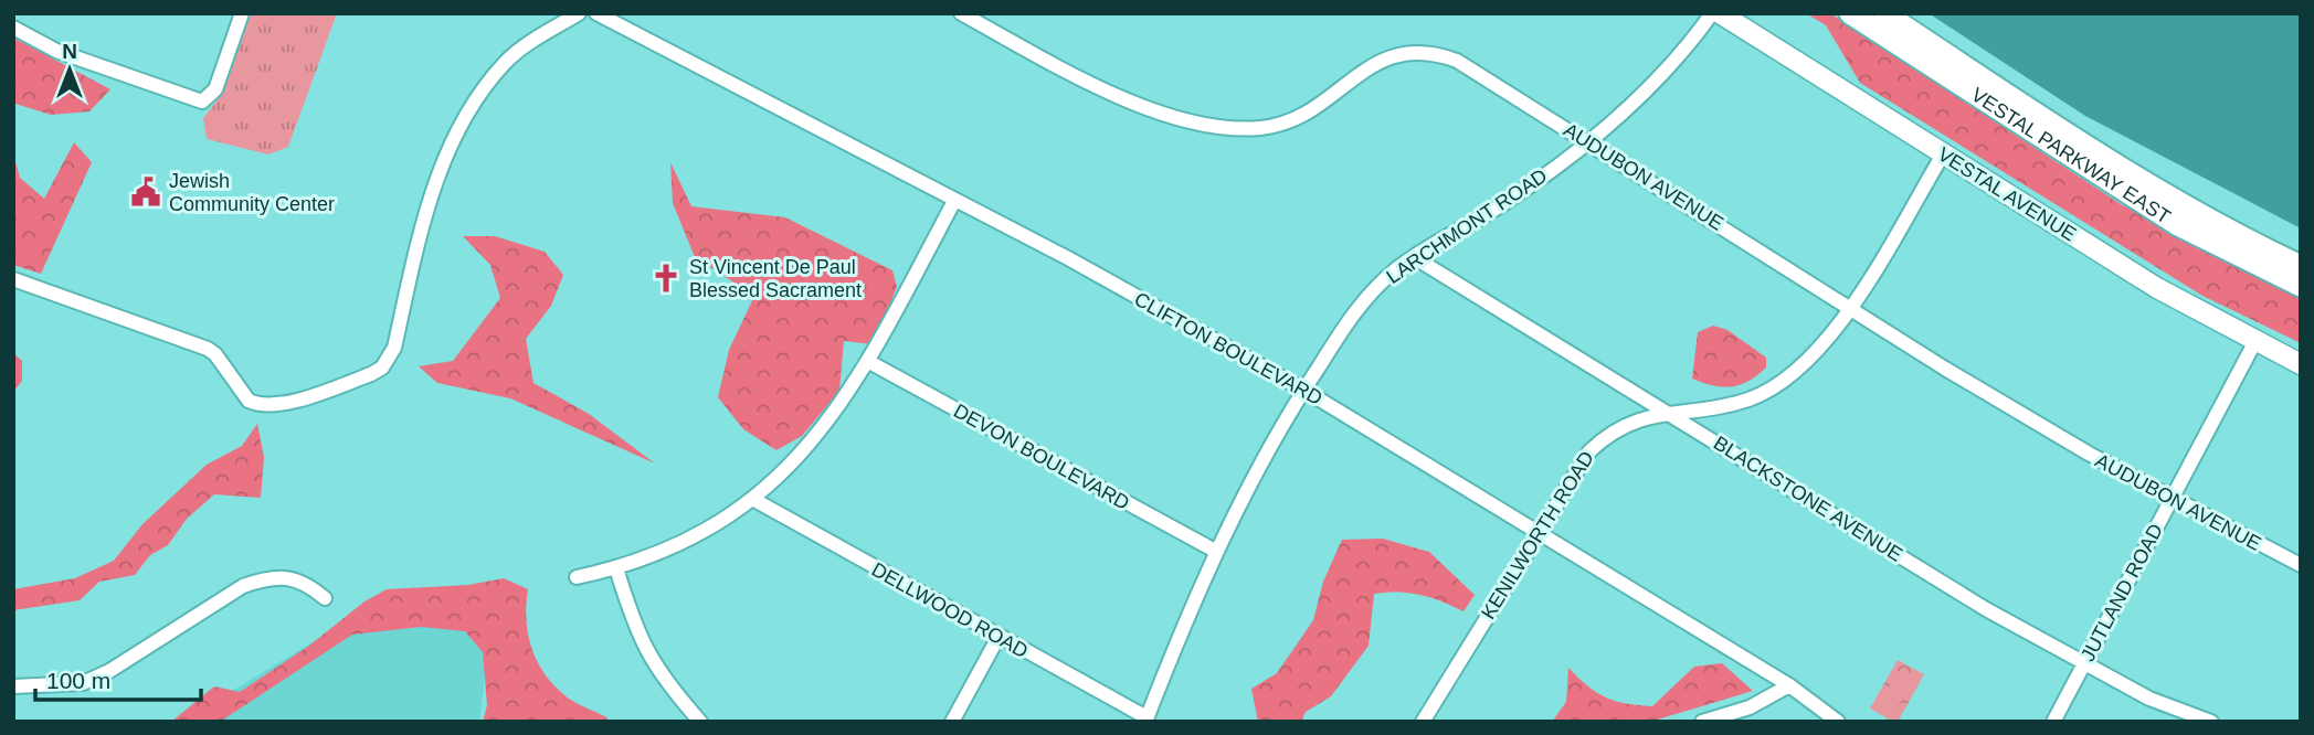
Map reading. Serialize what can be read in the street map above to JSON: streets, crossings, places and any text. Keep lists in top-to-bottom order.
{
  "streets": {
    "main road": ["VESTAL PARKWAY EAST"],
    "street": [
      "AUDUBON AVENUE",
      "VESTAL AVENUE",
      "LARCHMONT ROAD",
      "CLIFTON BOULEVARD",
      "DEVON BOULEVARD",
      "BLACKSTONE AVENUE",
      "KENILWORTH ROAD",
      "JUTLAND ROAD",
      "DELLWOOD ROAD"
    ]
  },
  "crossings": [
    ["AUDUBON AVENUE", "LARCHMONT ROAD"],
    ["AUDUBON AVENUE", "KENILWORTH ROAD"],
    ["AUDUBON AVENUE", "JUTLAND ROAD"],
    ["VESTAL AVENUE", "KENILWORTH ROAD"],
    ["VESTAL AVENUE", "JUTLAND ROAD"],
    ["LARCHMONT ROAD", "CLIFTON BOULEVARD"],
    ["LARCHMONT ROAD", "DEVON BOULEVARD"],
    ["LARCHMONT ROAD", "BLACKSTONE AVENUE"],
    ["LARCHMONT ROAD", "DELLWOOD ROAD"],
    ["CLIFTON BOULEVARD", "KENILWORTH ROAD"],
    ["BLACKSTONE AVENUE", "KENILWORTH ROAD"],
    ["BLACKSTONE AVENUE", "JUTLAND ROAD"]
  ],
  "places": {
    "public building": ["Jewish Community Center"],
    "church": ["St Vincent De Paul Blessed Sacrament"]
  },
  "scale_bar": "100 m",
  "north": "top"
}
